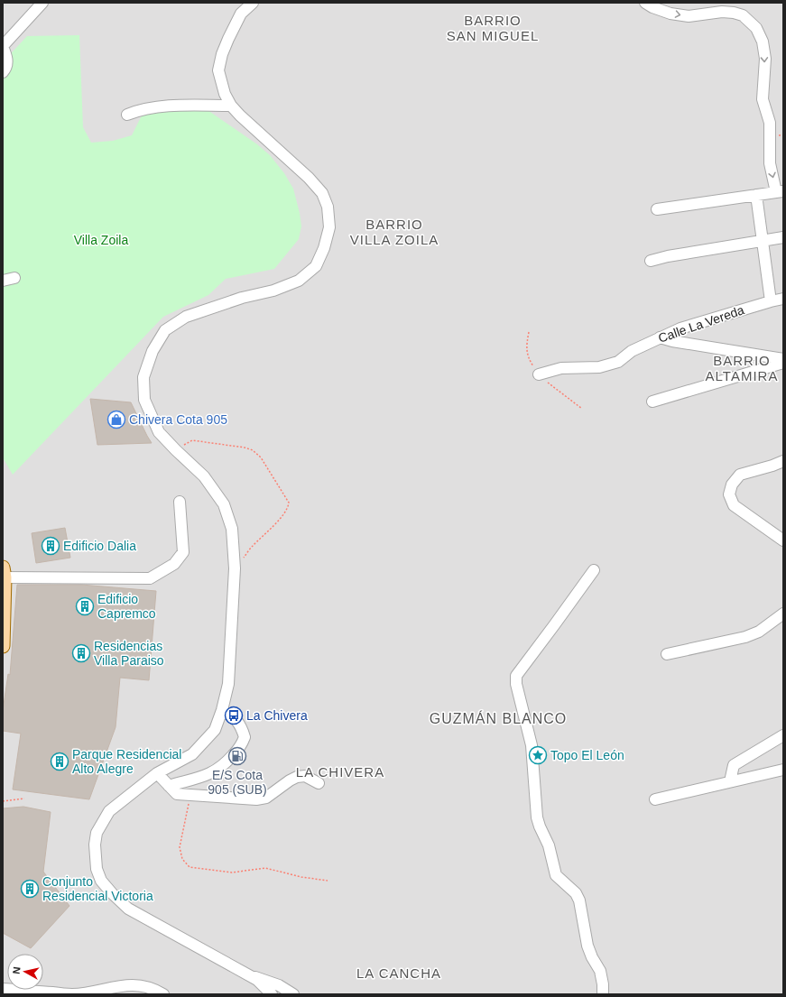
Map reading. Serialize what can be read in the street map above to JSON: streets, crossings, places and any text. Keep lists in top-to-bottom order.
{
  "streets": {
    "street": ["Calle La Vereda"]
  },
  "districts": [
    "BARRIO SAN MIGUEL",
    "BARRIO VILLA ZOILA",
    "BARRIO ALTAMIRA",
    "GUZMÁN BLANCO",
    "LA CHIVERA",
    "LA CANCHA"
  ],
  "parks": ["Villa Zoila"],
  "places": {
    "shop": ["Chivera Cota 905"],
    "building": [
      "Edificio Dalia",
      "Edificio Capremco",
      "Residencias Villa Paraiso",
      "Parque Residencial Alto Alegre",
      "Conjunto Residencial Victoria"
    ],
    "bus stop": ["La Chivera"],
    "place": ["Topo El León"],
    "fuel station": ["E/S Cota 905 (SUB)"]
  },
  "north": "left"
}
